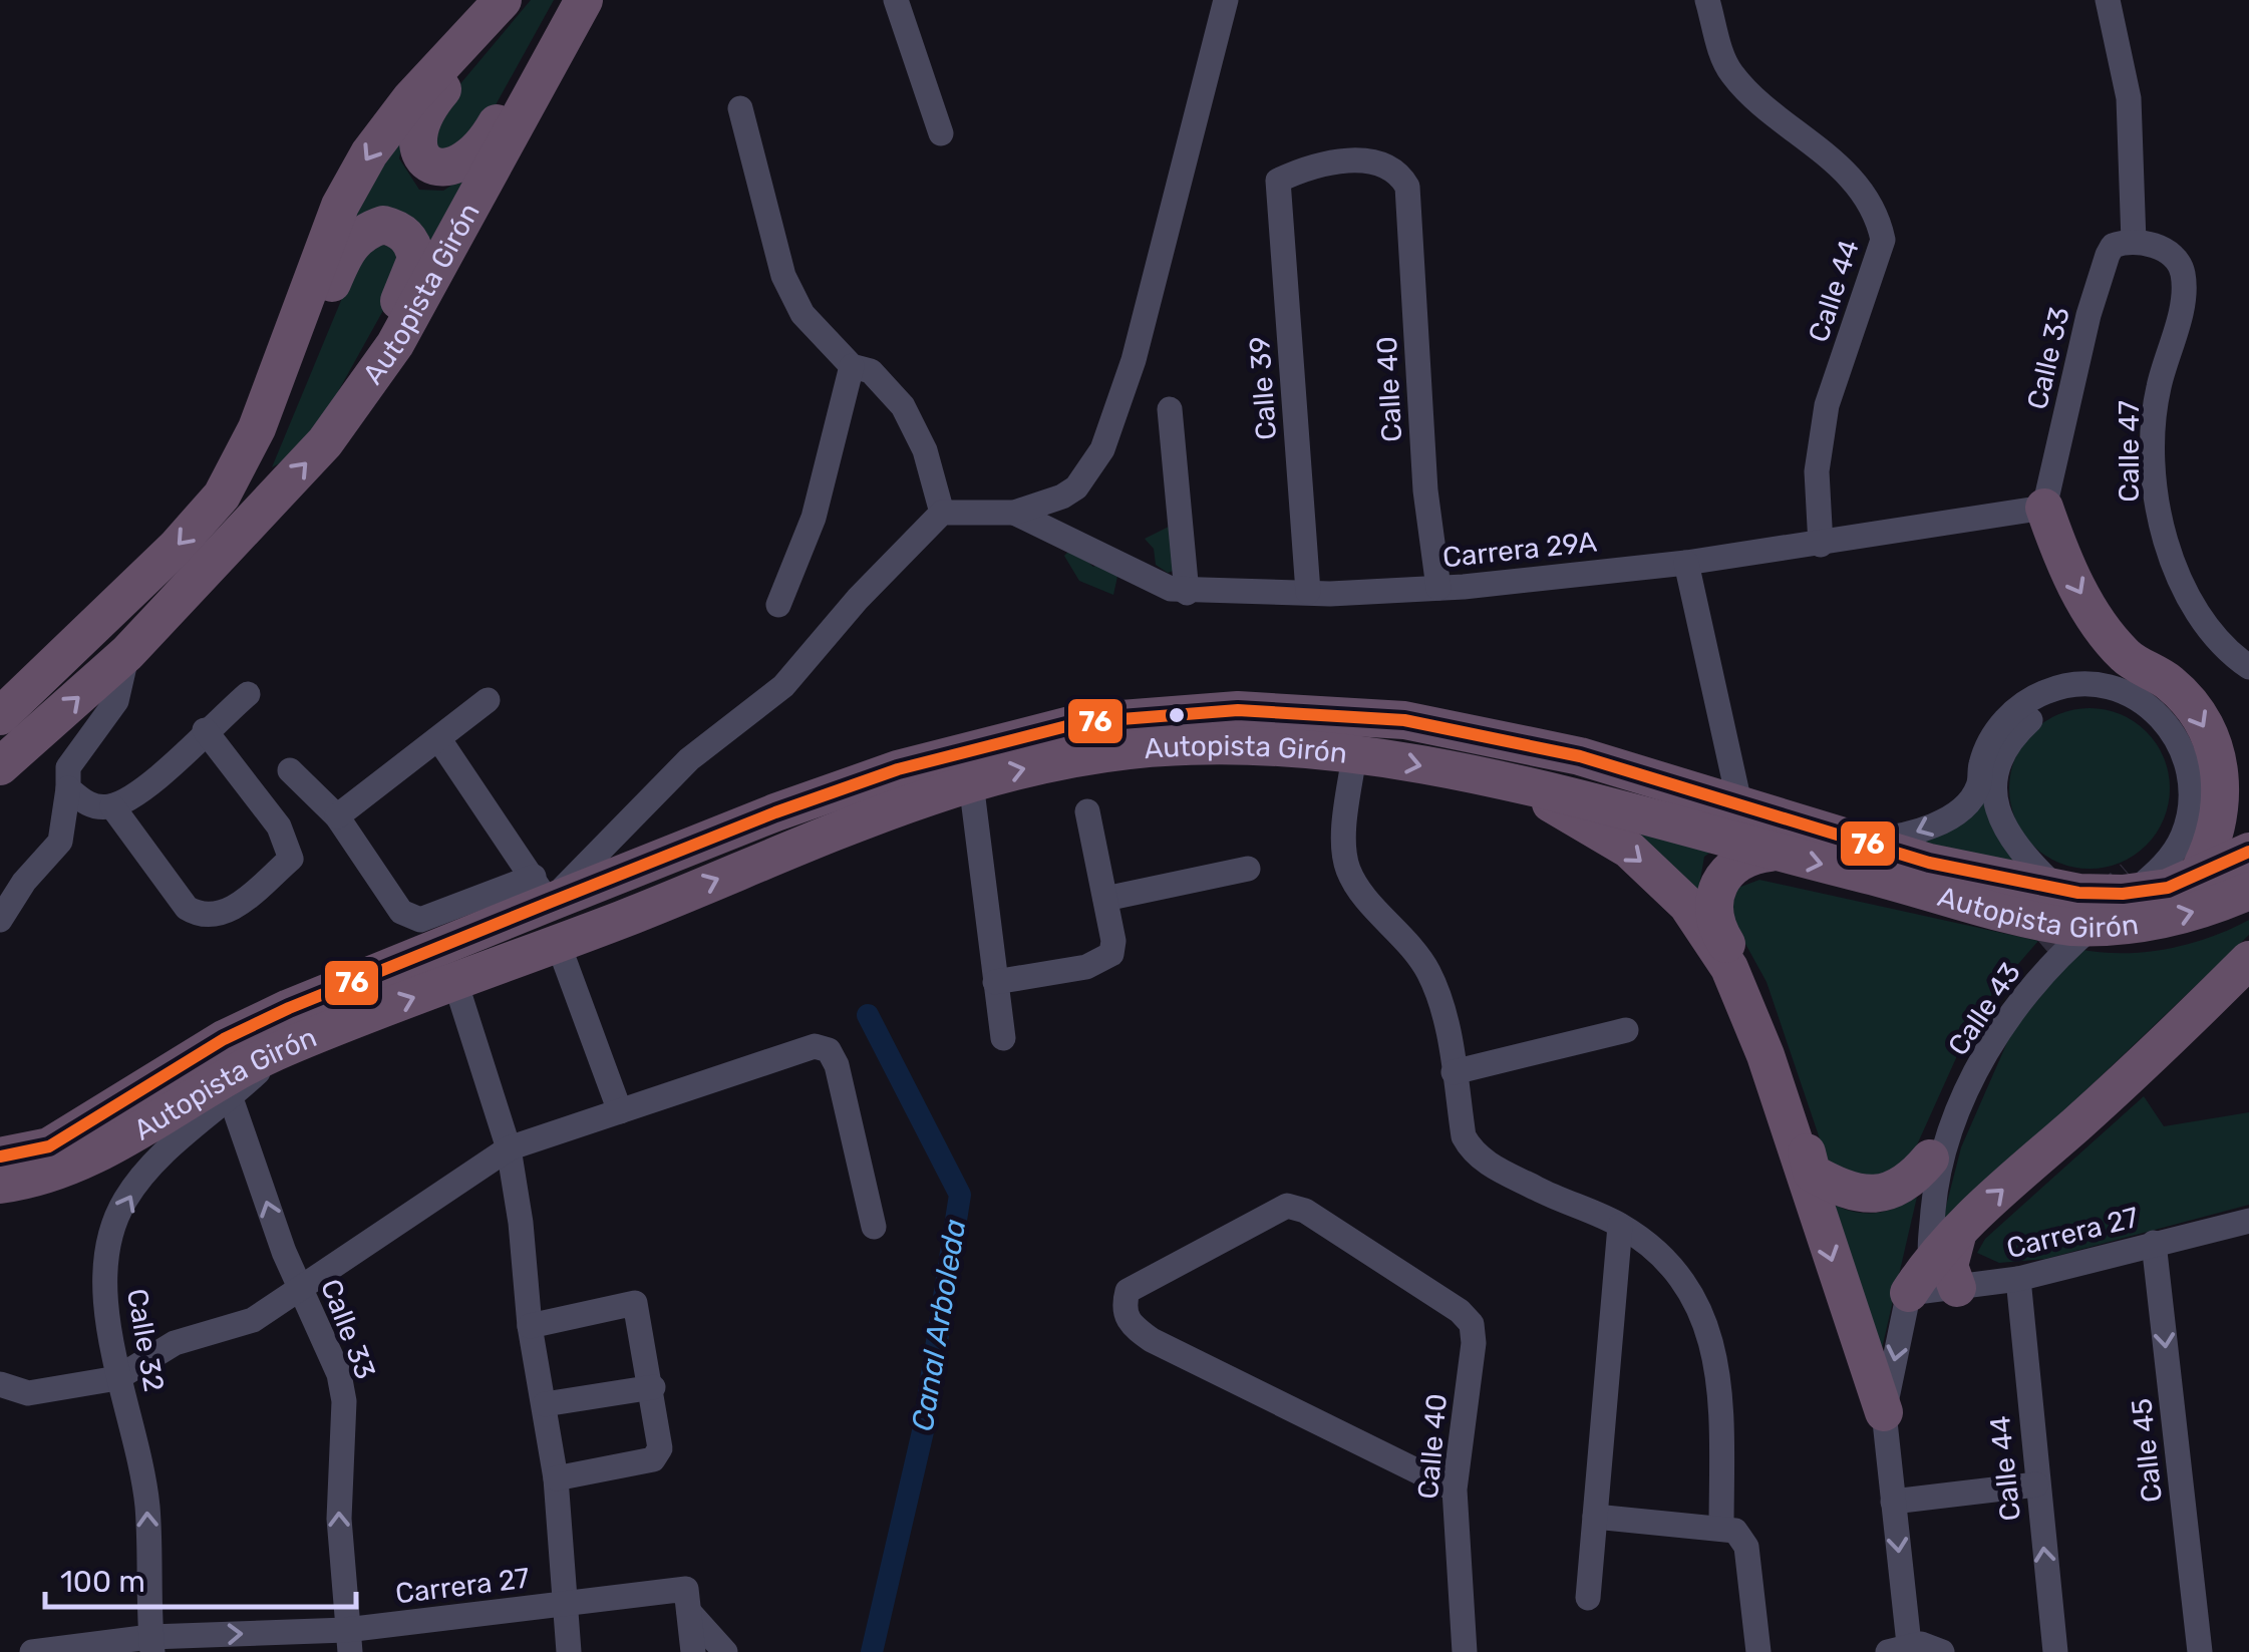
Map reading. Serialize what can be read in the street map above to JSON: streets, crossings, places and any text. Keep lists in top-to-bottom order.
{
  "streets": {
    "highway": ["Autopista Girón"],
    "street": [
      "Calle 44",
      "Calle 33",
      "Calle 39",
      "Calle 40",
      "Calle 47",
      "Carrera 29A",
      "Calle 43",
      "Carrera 27",
      "Calle 32",
      "Calle 45"
    ]
  },
  "crossings": [
    ["Calle 44", "Carrera 29A"],
    ["Calle 44", "Carrera 27"],
    ["Autopista Girón", "Calle 43"],
    ["Autopista Girón", "Calle 32"],
    ["Calle 33", "Calle 47"],
    ["Calle 33", "Carrera 29A"],
    ["Calle 33", "Carrera 27"],
    ["Calle 33", "Calle 32"],
    ["Calle 39", "Calle 40"],
    ["Calle 39", "Carrera 29A"],
    ["Calle 40", "Carrera 29A"],
    ["Calle 43", "Carrera 27"],
    ["Carrera 27", "Calle 32"],
    ["Carrera 27", "Calle 45"]
  ],
  "one_way": ["Calle 32", "Calle 45"],
  "water": ["Canal Arboleda"],
  "lines": ["transit line 76"],
  "scale_bar": "100 m"
}
